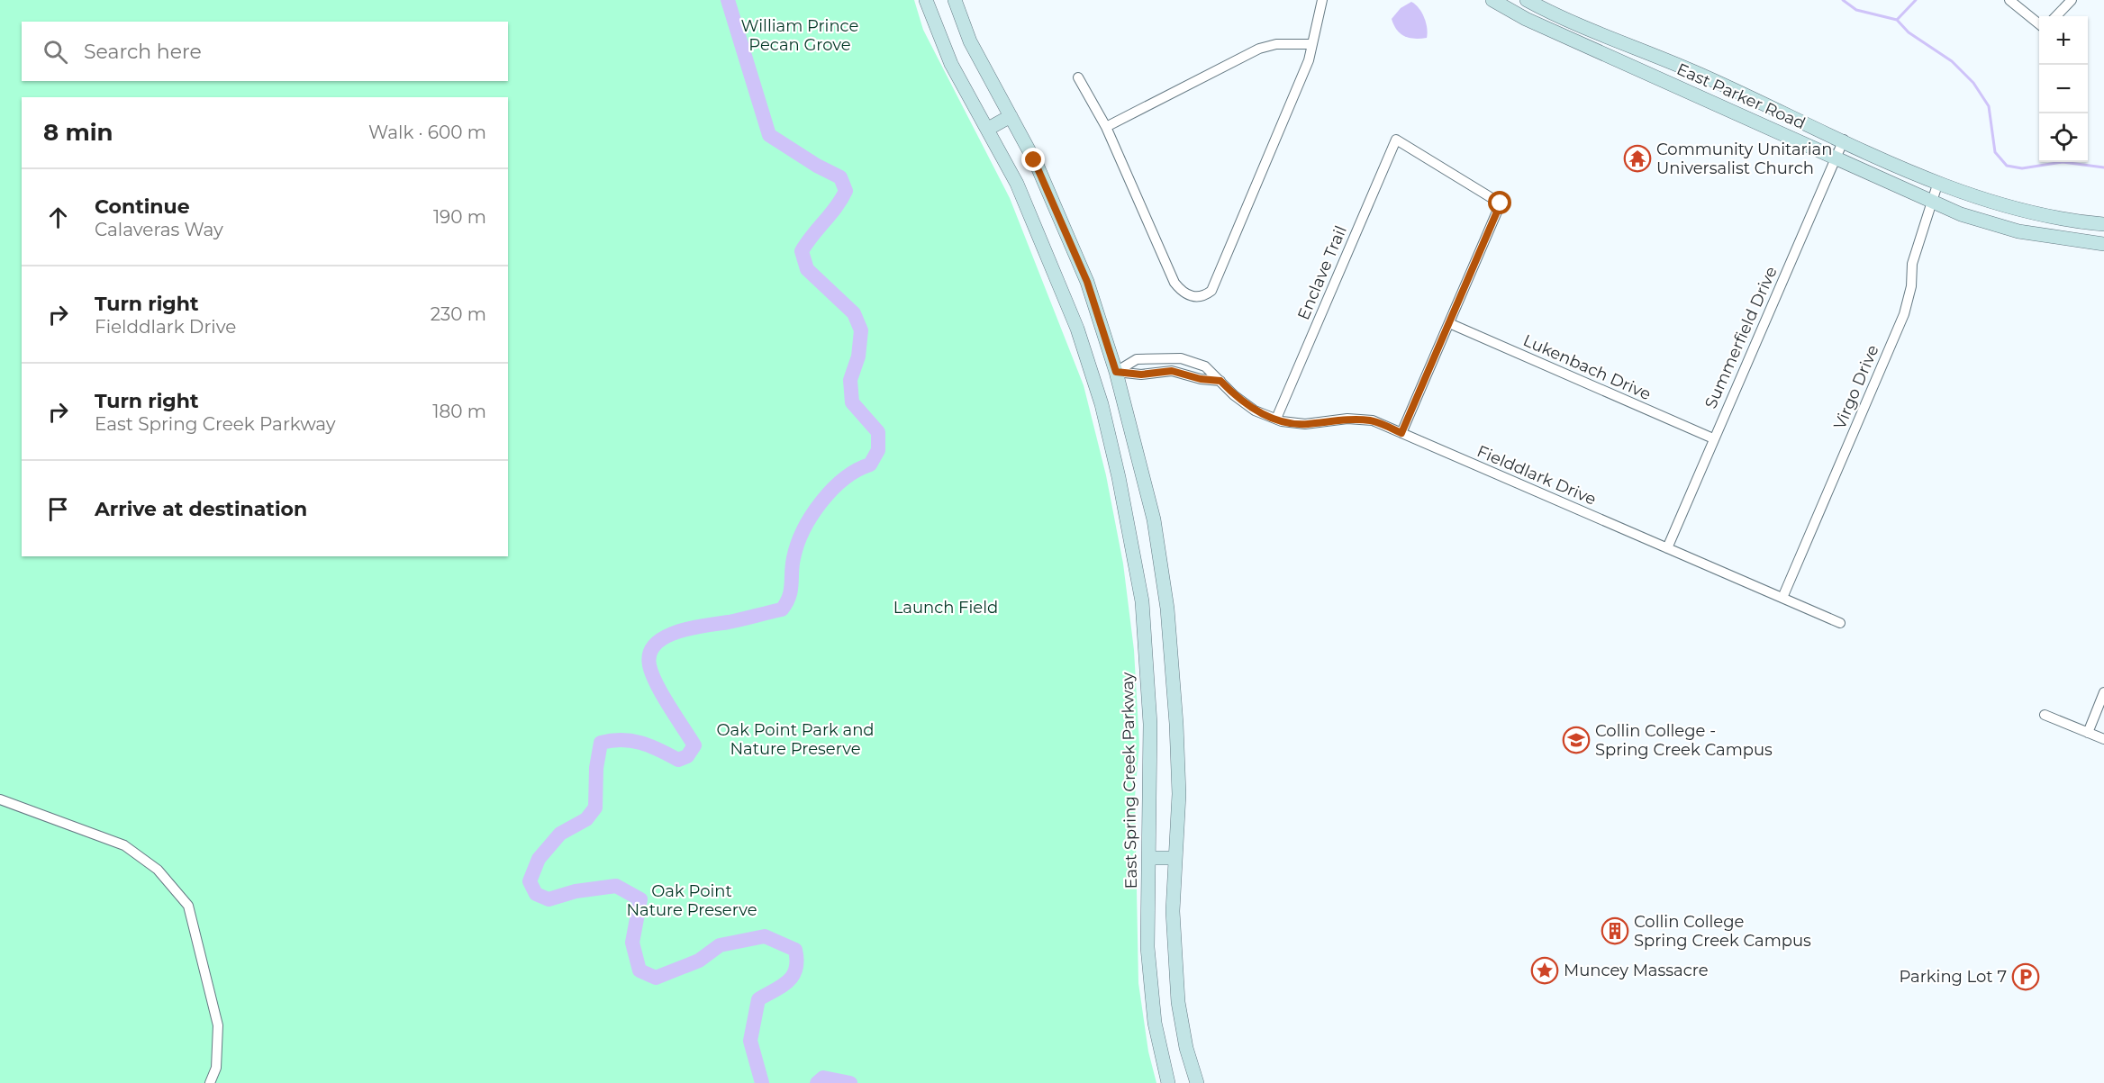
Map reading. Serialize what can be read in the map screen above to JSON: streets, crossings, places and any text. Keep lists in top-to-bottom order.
{
  "streets": {
    "main road": ["East Parker Road", "East Spring Creek Parkway"],
    "street": [
      "Enclave Trail",
      "Summerfield Drive",
      "Lukenbach Drive",
      "Virgo Drive",
      "Fielddlark Drive"
    ]
  },
  "crossings": [
    ["East Parker Road", "Summerfield Drive"],
    ["East Parker Road", "Virgo Drive"],
    ["Enclave Trail", "Lukenbach Drive"],
    ["Enclave Trail", "Fielddlark Drive"],
    ["Summerfield Drive", "Lukenbach Drive"],
    ["Summerfield Drive", "Fielddlark Drive"],
    ["Virgo Drive", "Fielddlark Drive"]
  ],
  "parks": [
    "William Prince Pecan Grove",
    "Launch Field",
    "Oak Point Park and Nature Preserve",
    "Oak Point Nature Preserve"
  ],
  "places": {
    "temple": ["Community Unitarian Universalist Church"],
    "school or university": ["Collin College - Spring Creek Campus"],
    "building": ["Collin College Spring Creek Campus"],
    "place": ["Muncey Massacre"],
    "parking": ["Parking Lot 7"]
  },
  "page": {
    "map_buttons": ["+", "−"],
    "search": "Search here",
    "heading": ["8 min", "Walk · 600 m"],
    "list": [
      ["Continue", "Calaveras Way", "190 m"],
      ["Turn right", "Fielddlark Drive", "230 m"],
      ["Turn right", "East Spring Creek Parkway", "180 m"],
      "Arrive at destination"
    ]
  }
}
